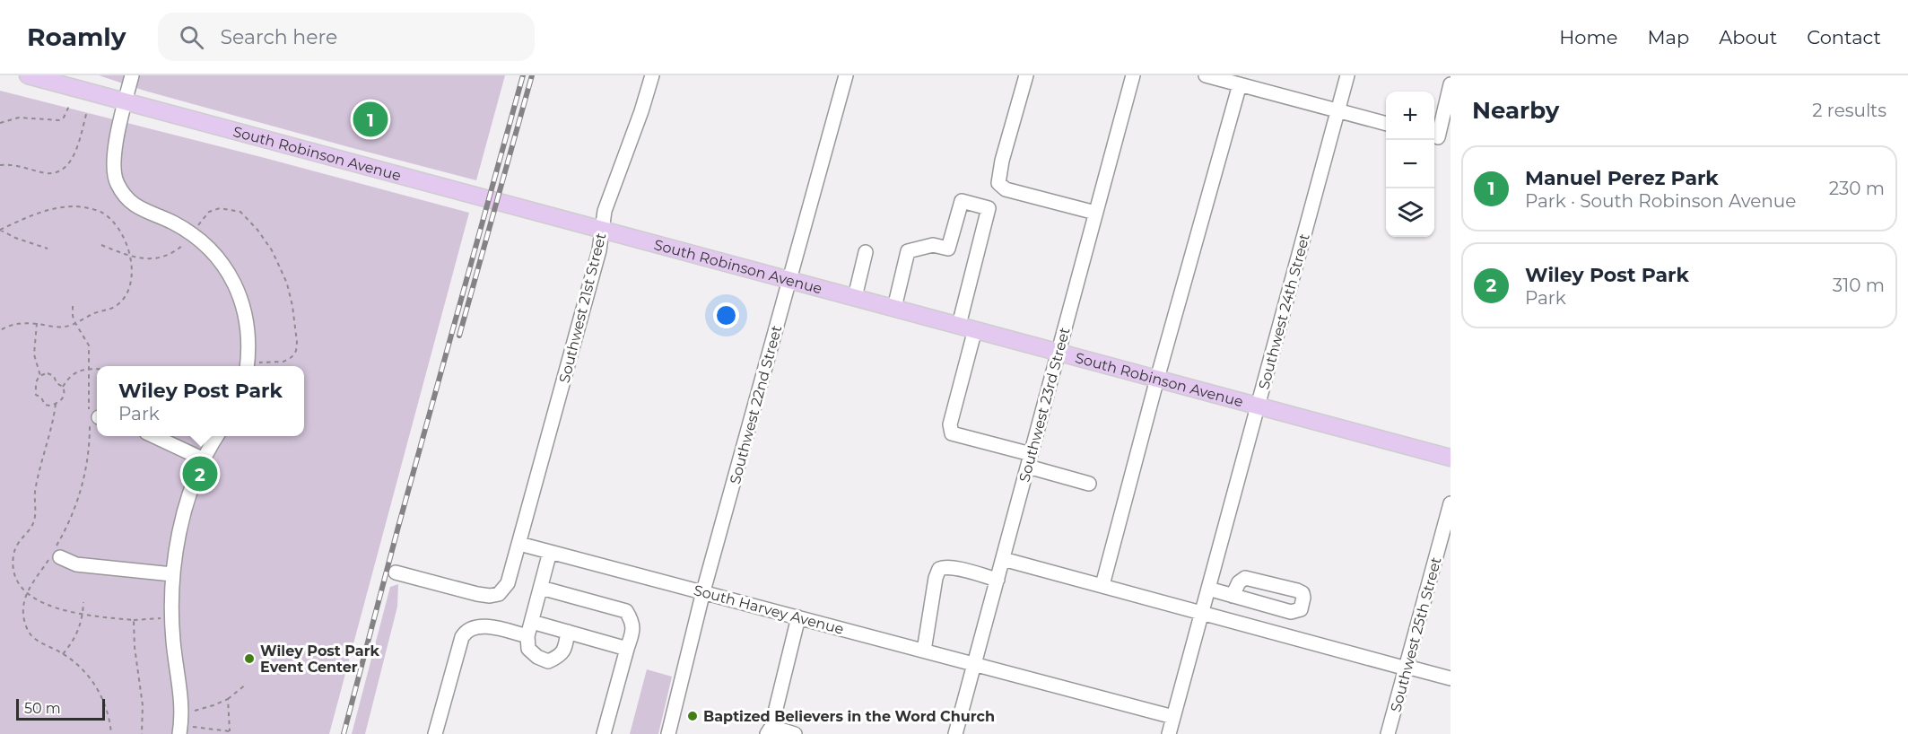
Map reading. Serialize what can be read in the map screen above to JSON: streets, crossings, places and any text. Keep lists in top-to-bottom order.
{
  "streets": {
    "main road": ["South Robinson Avenue"],
    "street": [
      "Southwest 21st Street",
      "Southwest 24th Street",
      "Southwest 22nd Street",
      "Southwest 23rd Street",
      "South Harvey Avenue",
      "Southwest 25th Street"
    ]
  },
  "crossings": [
    ["South Robinson Avenue", "Southwest 21st Street"],
    ["South Robinson Avenue", "Southwest 24th Street"],
    ["South Robinson Avenue", "Southwest 22nd Street"],
    ["South Robinson Avenue", "Southwest 23rd Street"],
    ["Southwest 21st Street", "South Harvey Avenue"],
    ["Southwest 24th Street", "South Harvey Avenue"],
    ["Southwest 22nd Street", "South Harvey Avenue"],
    ["Southwest 23rd Street", "South Harvey Avenue"]
  ],
  "places": ["Wiley Post Park Event Center", "Baptized Believers in the Word Church"],
  "scale_bar": "50 m",
  "page": {
    "header": "Roamly",
    "search": "Search here",
    "nav": [
      "Home",
      "Map",
      "About",
      "Contact"
    ],
    "heading": ["Nearby", "2 results"],
    "map_buttons": ["+", "−"],
    "pins": ["1", "2"],
    "list": [
      {
        "mark": "1",
        "name": "Manuel Perez Park",
        "note": "Park · South Robinson Avenue",
        "value": "230 m"
      },
      {
        "mark": "2",
        "name": "Wiley Post Park",
        "note": "Park",
        "value": "310 m"
      }
    ],
    "popup": ["Wiley Post Park", "Park"],
    "scale": "50 m"
  }
}
